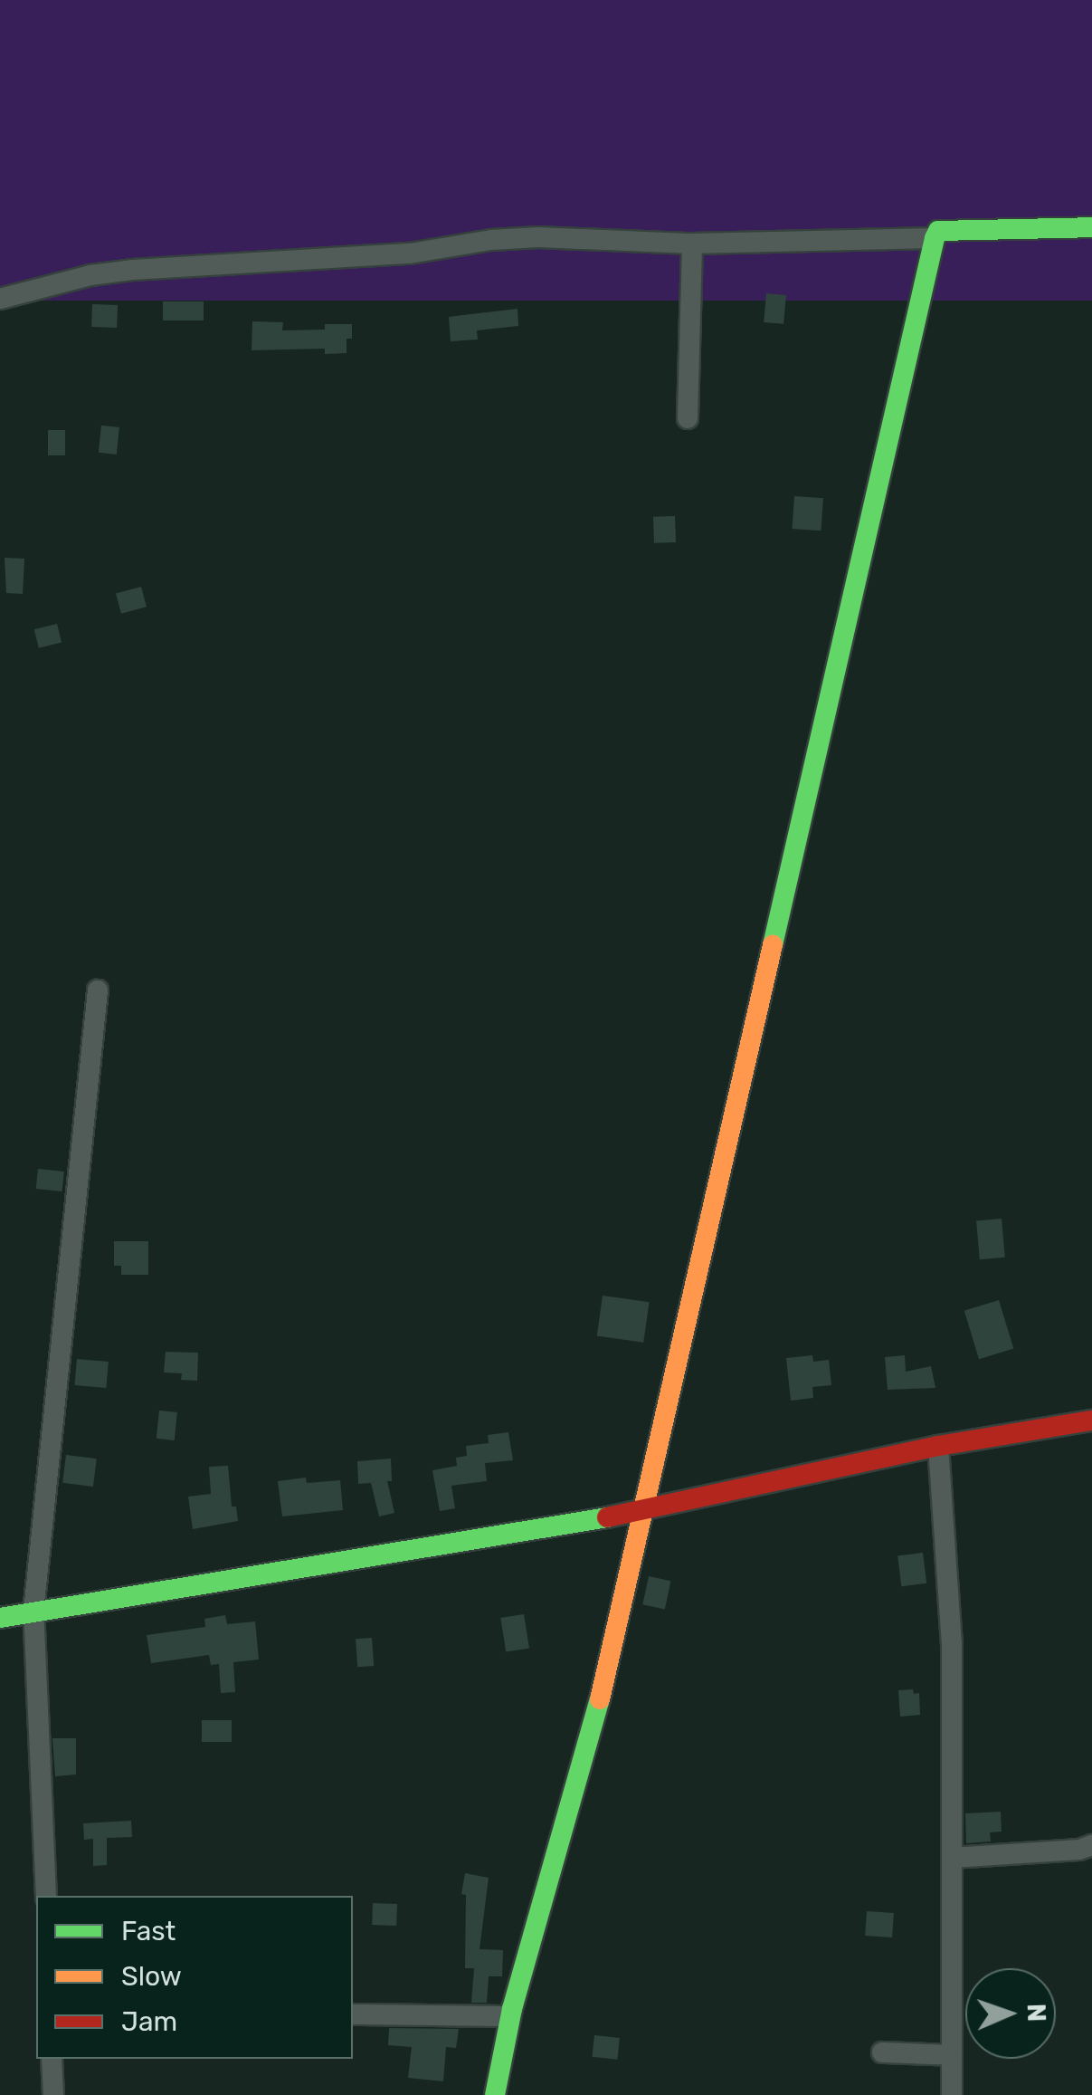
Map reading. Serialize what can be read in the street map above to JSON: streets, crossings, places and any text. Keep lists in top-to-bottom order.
{
  "legend": ["Fast", "Slow", "Jam"],
  "north": "right"
}
